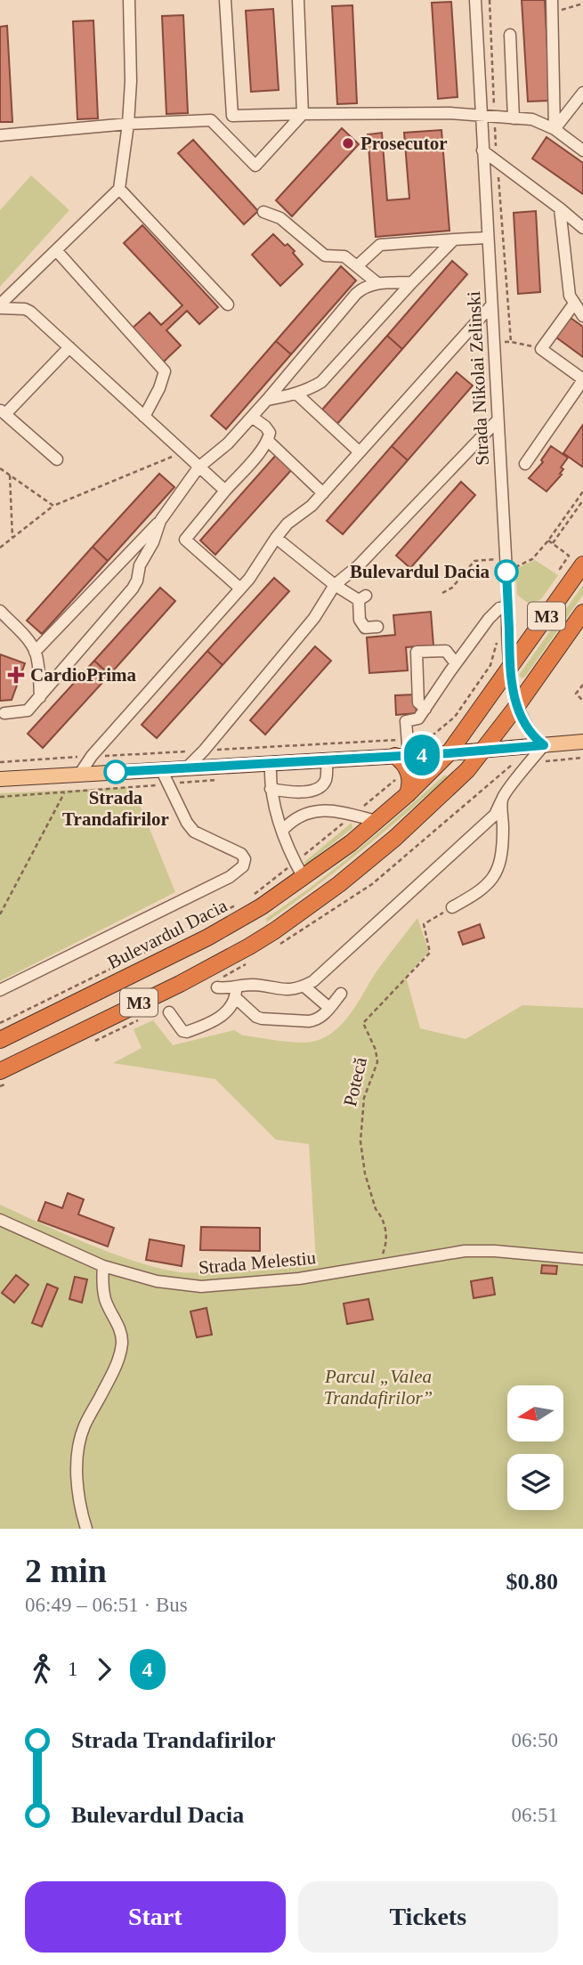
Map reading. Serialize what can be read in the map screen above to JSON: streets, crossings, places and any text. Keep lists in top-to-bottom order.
{
  "streets": {
    "highway": ["M3", "Bulevardul Dacia"],
    "street": ["Strada Nikolai Zelinski", "Strada Melestiu"],
    "path": ["Potecă"]
  },
  "crossings": [
    ["Strada Nikolai Zelinski", "M3"],
    ["Strada Nikolai Zelinski", "Bulevardul Dacia"],
    ["Potecă", "Strada Melestiu"]
  ],
  "parks": ["Parcul „Valea Trandafirilor”"],
  "places": {
    "other": ["Prosecutor", "Bulevardul Dacia", "Strada Trandafirilor"],
    "health": ["CardioPrima"]
  },
  "lines": ["bus line 4"],
  "north": "left",
  "page": {
    "on_map": "4",
    "heading": ["2 min", "06:49 – 06:51 · Bus", "$0.80"],
    "legs": ["1", "4"],
    "list": [
      {
        "name": "Strada Trandafirilor",
        "value": "06:50"
      },
      {
        "name": "Bulevardul Dacia",
        "value": "06:51"
      }
    ],
    "buttons": ["Start", "Tickets"]
  }
}
